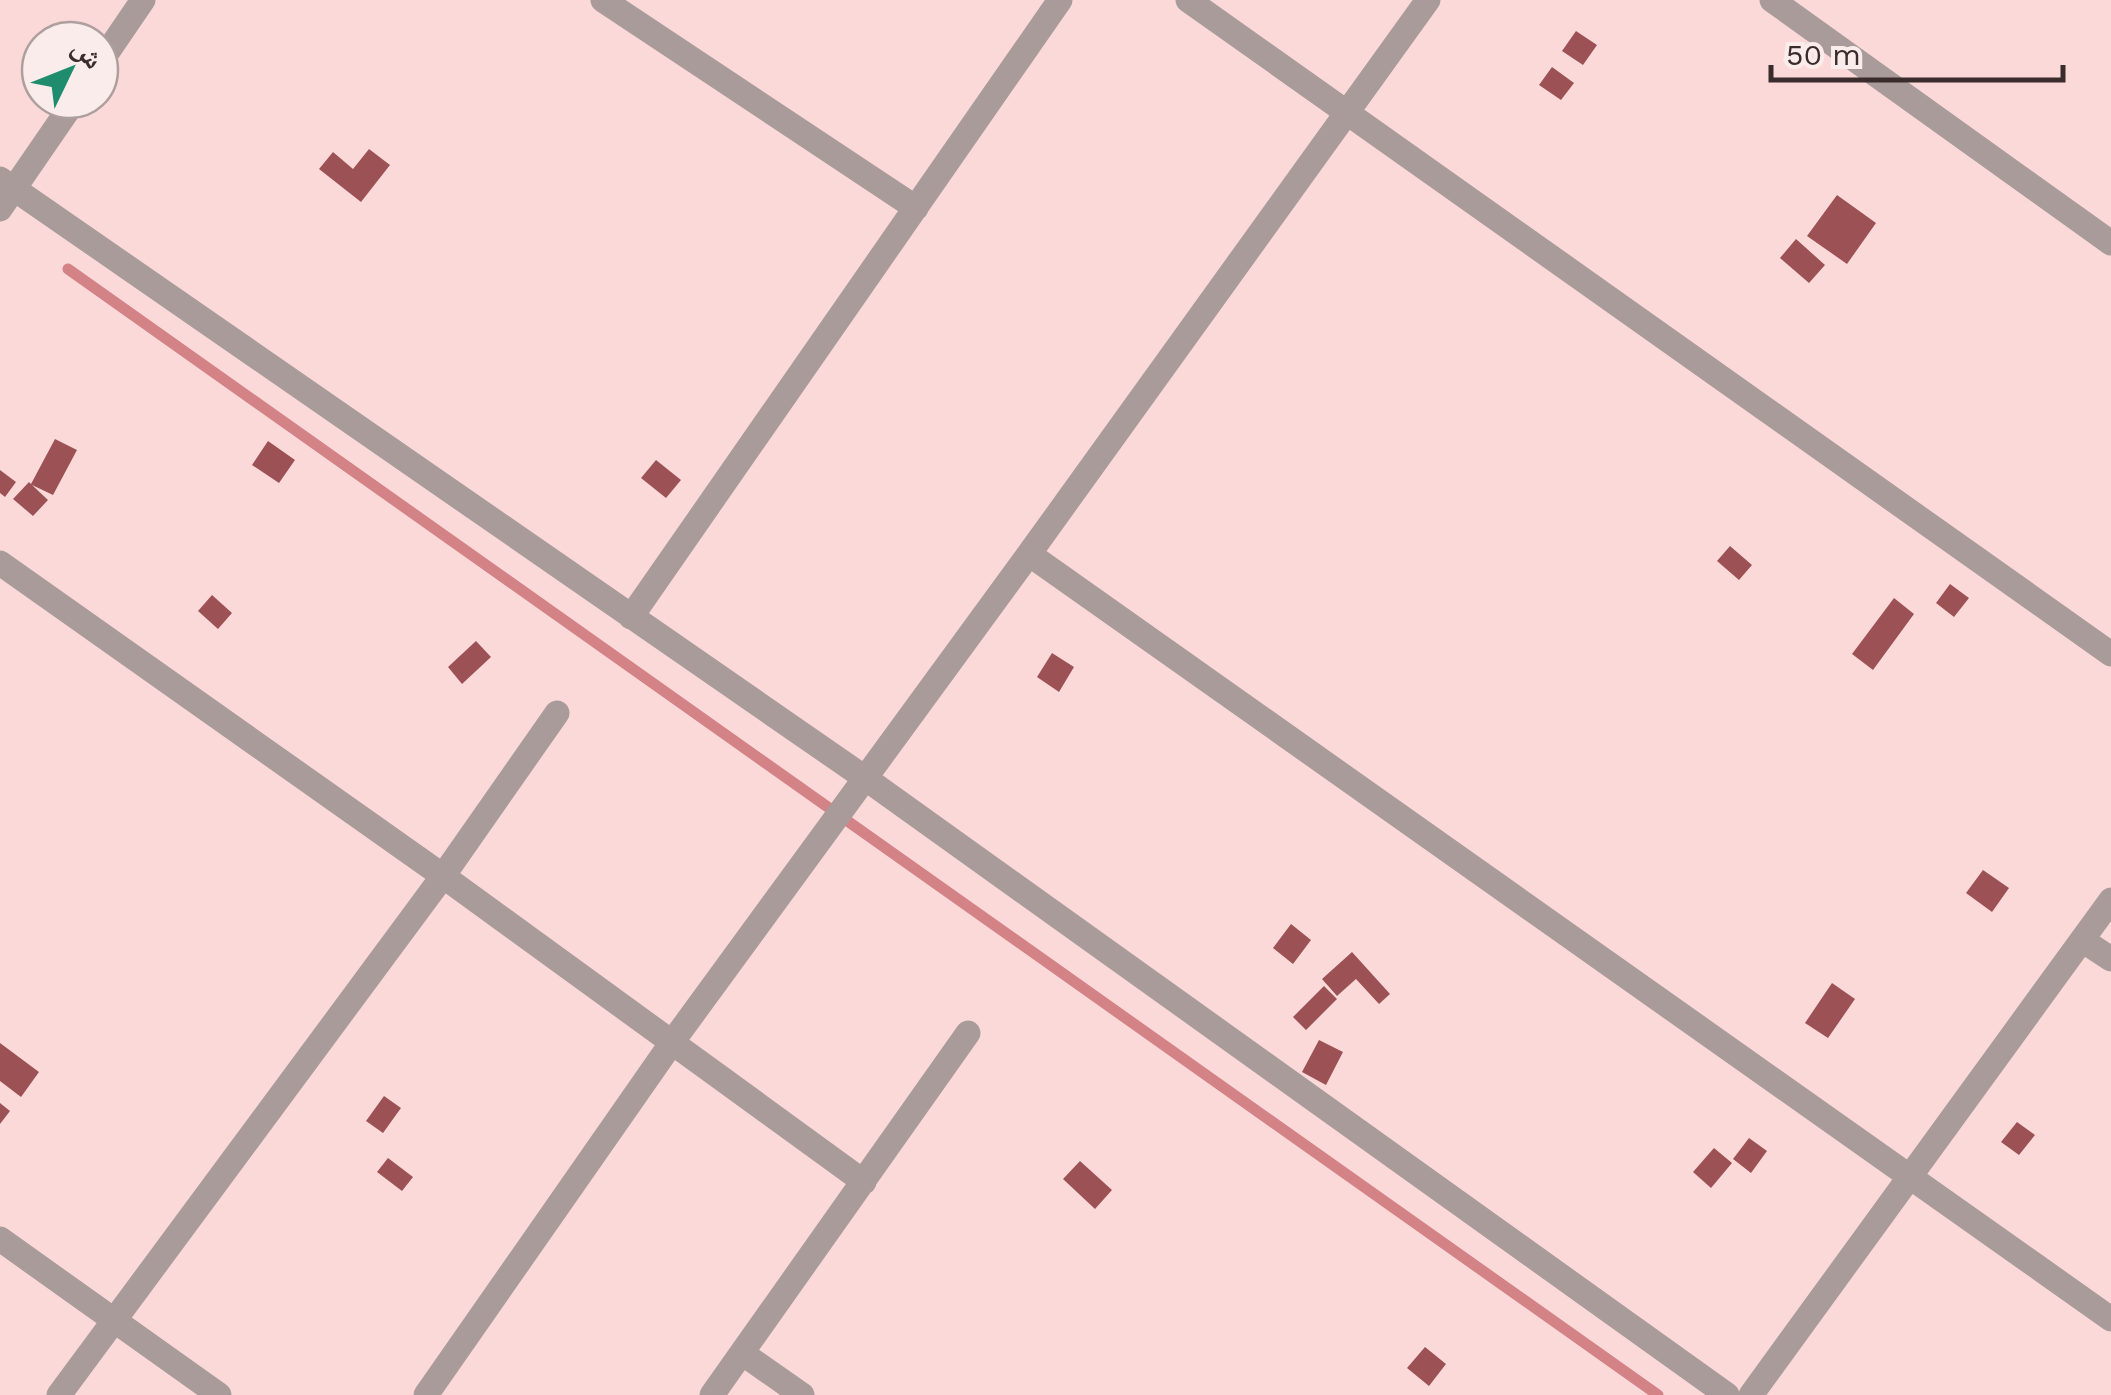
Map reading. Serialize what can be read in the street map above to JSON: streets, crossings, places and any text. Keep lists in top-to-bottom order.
{
  "scale_bar": "50 m",
  "north": "top right"
}
